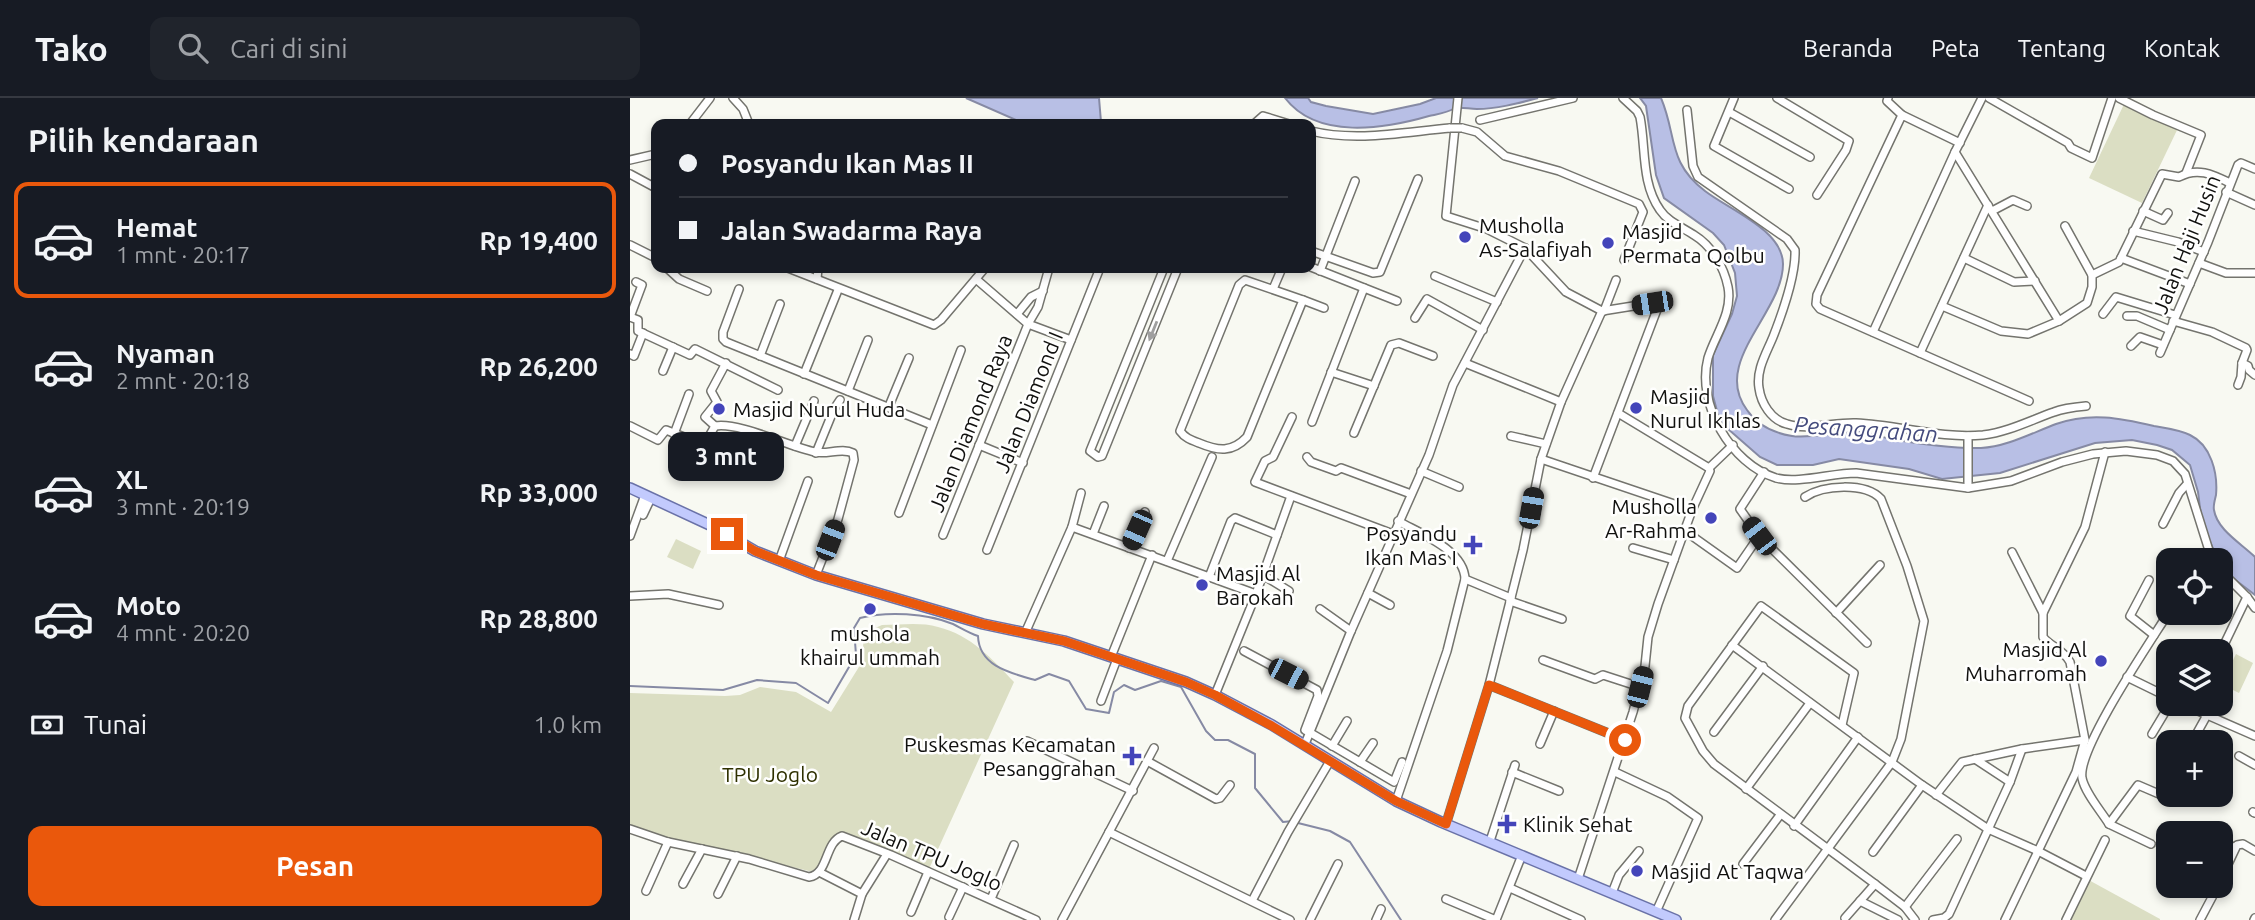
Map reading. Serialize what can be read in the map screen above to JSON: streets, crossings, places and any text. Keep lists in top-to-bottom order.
{
  "streets": {
    "street": [
      "Jalan Haji Husin",
      "Jalan Diamond I",
      "Jalan Diamond Raya",
      "Jalan TPU Joglo"
    ]
  },
  "crossings": [
    ["Jalan Diamond I", "Jalan Diamond Raya"]
  ],
  "water": ["Pesanggrahan"],
  "parks": ["TPU Joglo"],
  "places": {
    "other": [
      "Musholla As-Salafiyah",
      "Masjid Permata Qolbu",
      "Masjid Nurul Ikhlas",
      "Masjid Nurul Huda",
      "Musholla Ar-Rahma",
      "Masjid Al Barokah",
      "mushola khairul ummah",
      "Masjid Al Muharromah",
      "Masjid At Taqwa"
    ],
    "health": ["Posyandu Ikan Mas I", "Puskesmas Kecamatan Pesanggrahan", "Klinik Sehat"]
  },
  "page": {
    "header": "Tako",
    "search": "Cari di sini",
    "nav": [
      "Beranda",
      "Peta",
      "Tentang",
      "Kontak"
    ],
    "heading": "Pilih kendaraan",
    "banner": ["Posyandu Ikan Mas II", "Jalan Swadarma Raya"],
    "list": [
      {
        "name": "Hemat",
        "note": "1 mnt · 20:17",
        "value": "Rp 19,400"
      },
      {
        "name": "Nyaman",
        "note": "2 mnt · 20:18",
        "value": "Rp 26,200"
      },
      {
        "name": "XL",
        "note": "3 mnt · 20:19",
        "value": "Rp 33,000"
      },
      {
        "name": "Moto",
        "note": "4 mnt · 20:20",
        "value": "Rp 28,800"
      }
    ],
    "bubble": "3 mnt",
    "map_buttons": ["+", "−"],
    "pay": ["Tunai", "1.0 km"],
    "buttons": "Pesan"
  }
}
